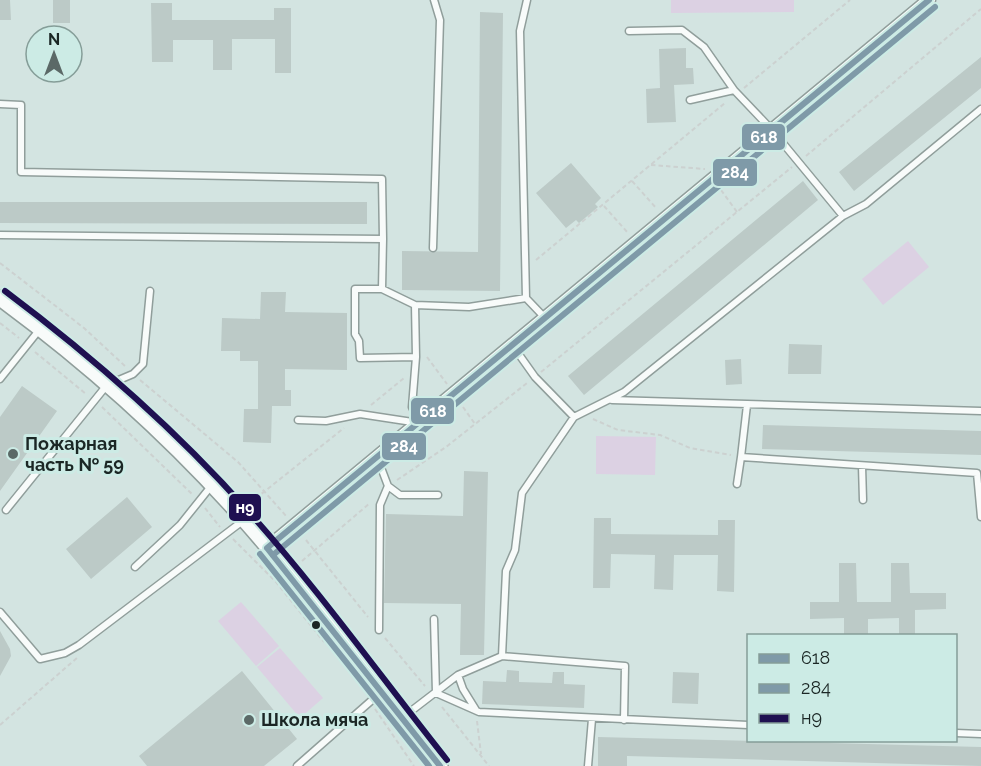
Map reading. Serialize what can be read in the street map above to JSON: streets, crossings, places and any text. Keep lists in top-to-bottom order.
{
  "places": ["Пожарная часть № 59", "Школа мяча"],
  "lines": ["transit line 618", "transit line 284", "transit line н9"],
  "legend": ["618", "284", "н9"],
  "north": "top"
}
